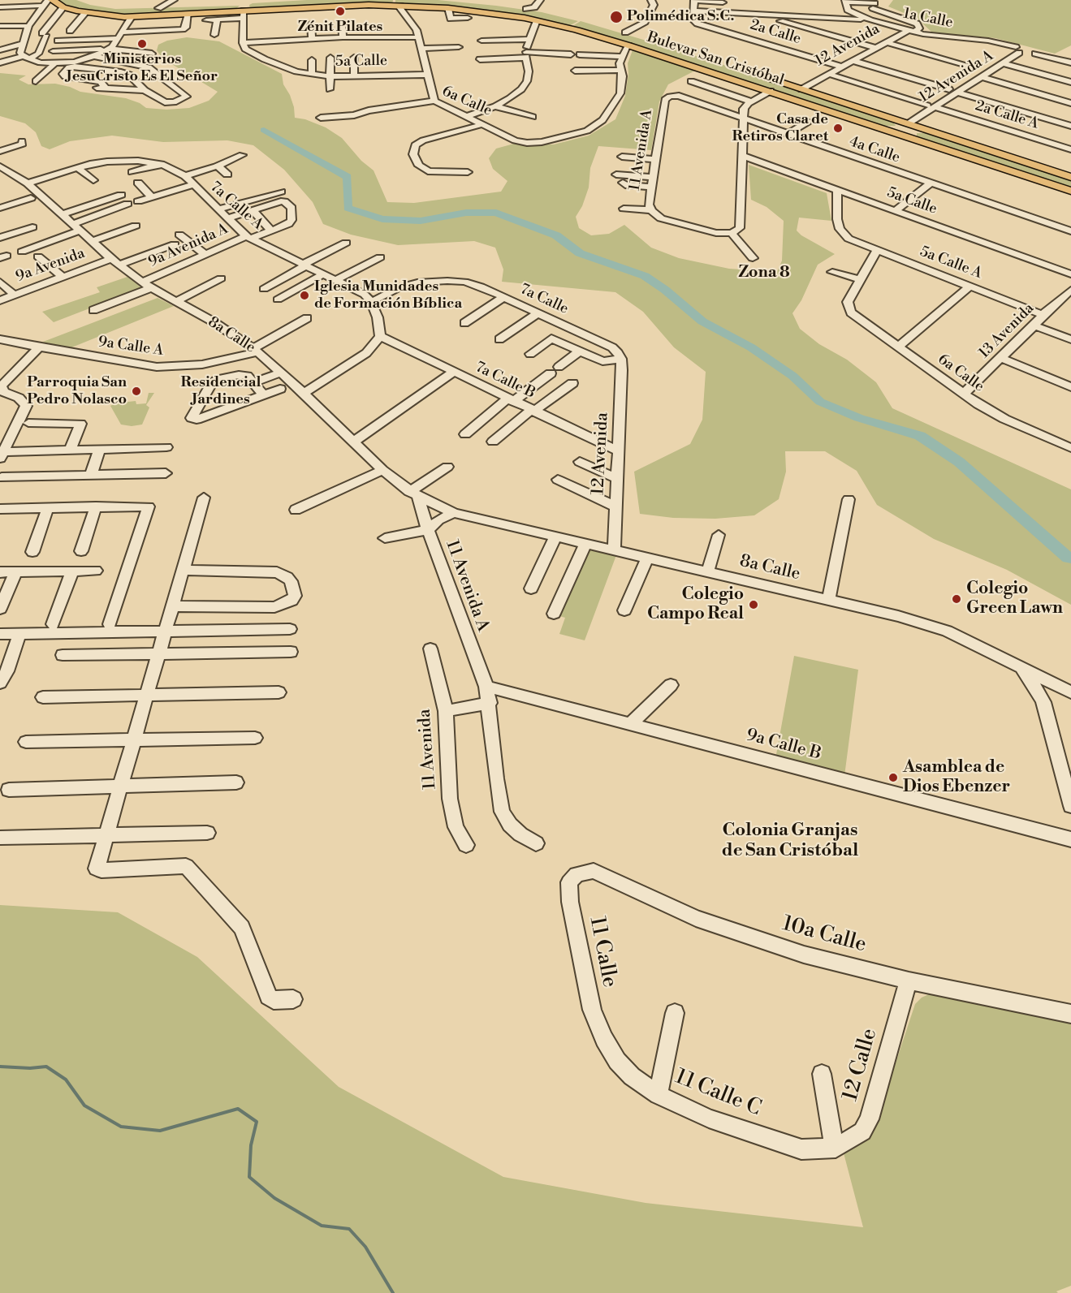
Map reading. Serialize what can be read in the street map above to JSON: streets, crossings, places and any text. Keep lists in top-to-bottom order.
{
  "streets": {
    "main road": ["Bulevar San Cristóbal"],
    "street": [
      "1a Calle",
      "2a Calle",
      "12 Avenida",
      "5a Calle",
      "12 Avenida A",
      "6a Calle",
      "2a Calle A",
      "11 Avenida A",
      "4a Calle",
      "7a Calle A",
      "9a Avenida A",
      "5a Calle A",
      "9a Avenida",
      "7a Calle",
      "13 Avenida",
      "8a Calle",
      "9a Calle A",
      "7a Calle B",
      "9a Calle B",
      "11 Avenida",
      "10a Calle",
      "11 Calle",
      "12 Calle",
      "11 Calle C"
    ]
  },
  "crossings": [
    ["1a Calle", "12 Avenida"],
    ["1a Calle", "12 Avenida A"],
    ["2a Calle", "12 Avenida"],
    ["12 Avenida", "Bulevar San Cristóbal"],
    ["12 Avenida", "2a Calle A"],
    ["12 Avenida", "7a Calle"],
    ["12 Avenida", "8a Calle"],
    ["12 Avenida", "7a Calle B"],
    ["Bulevar San Cristóbal", "12 Avenida A"],
    ["5a Calle", "5a Calle A"],
    ["12 Avenida A", "2a Calle A"],
    ["6a Calle", "13 Avenida"],
    ["11 Avenida A", "4a Calle"],
    ["11 Avenida A", "8a Calle"],
    ["11 Avenida A", "9a Calle B"],
    ["7a Calle A", "9a Avenida A"],
    ["7a Calle A", "7a Calle"],
    ["7a Calle A", "8a Calle"],
    ["9a Avenida A", "8a Calle"],
    ["5a Calle A", "13 Avenida"],
    ["9a Avenida", "8a Calle"],
    ["8a Calle", "9a Calle A"],
    ["10a Calle", "11 Calle"],
    ["10a Calle", "12 Calle"],
    ["11 Calle", "11 Calle C"],
    ["12 Calle", "11 Calle C"]
  ],
  "districts": ["Zona 8", "Residencial Jardines", "Colonia Granjas de San Cristóbal"],
  "places": [
    "Zénit Pilates",
    "Polimédica S.C.",
    "Ministerios JesuCristo Es El Señor",
    "Casa de Retiros Claret",
    "Iglesia Munidades de Formación Bíblica",
    "Parroquia San Pedro Nolasco",
    "Colegio Green Lawn",
    "Colegio Campo Real",
    "Asamblea de Dios Ebenzer"
  ]
}
